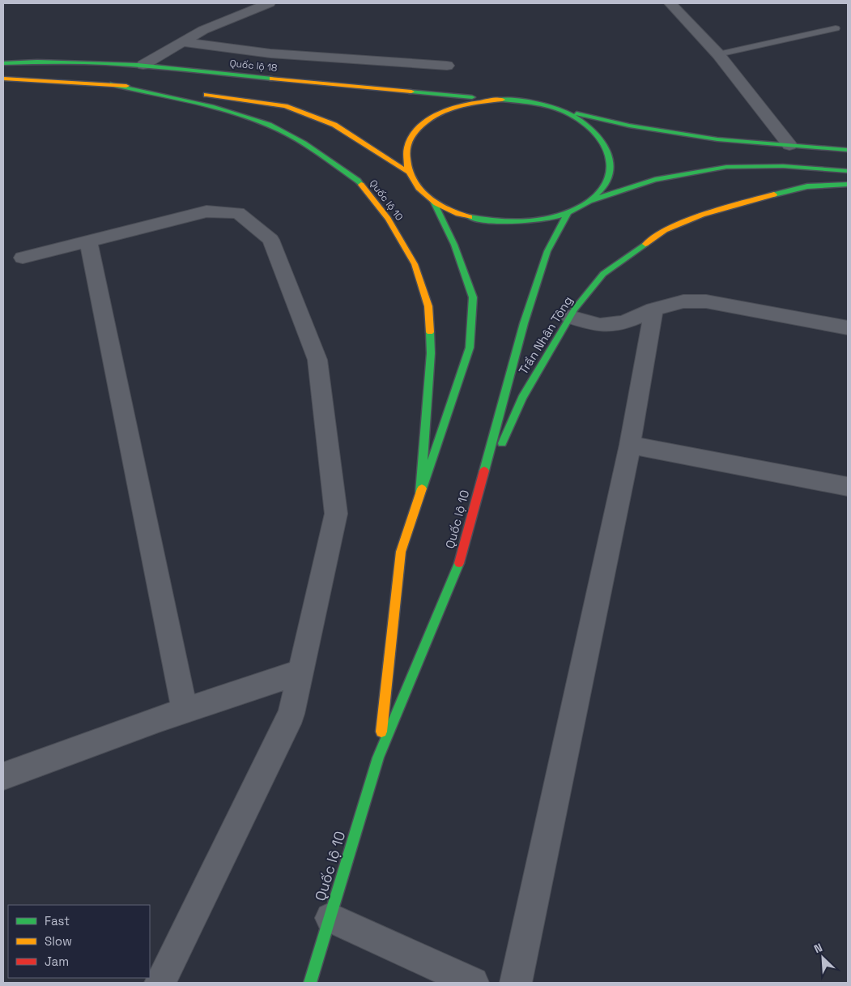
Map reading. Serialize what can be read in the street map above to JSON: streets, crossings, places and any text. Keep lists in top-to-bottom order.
{
  "streets": {
    "highway": ["Quốc lộ 18", "Quốc lộ 10", "Trần Nhân Tông"]
  },
  "crossings": [
    ["Quốc lộ 10", "Trần Nhân Tông"]
  ],
  "legend": ["Fast", "Slow", "Jam"],
  "north": "top left"
}
